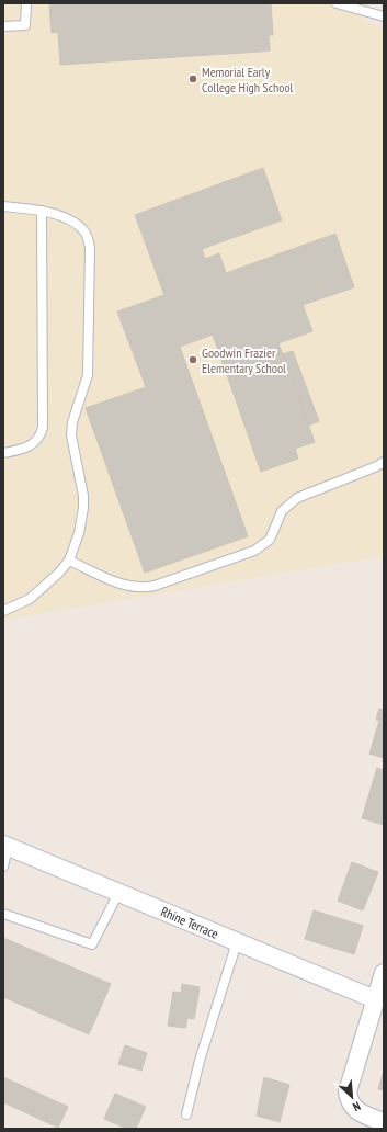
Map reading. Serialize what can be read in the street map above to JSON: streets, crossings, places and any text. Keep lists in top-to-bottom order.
{
  "streets": {
    "street": ["Rhine Terrace"]
  },
  "places": ["Memorial Early College High School", "Goodwin Frazier Elementary School"],
  "north": "bottom right"
}
